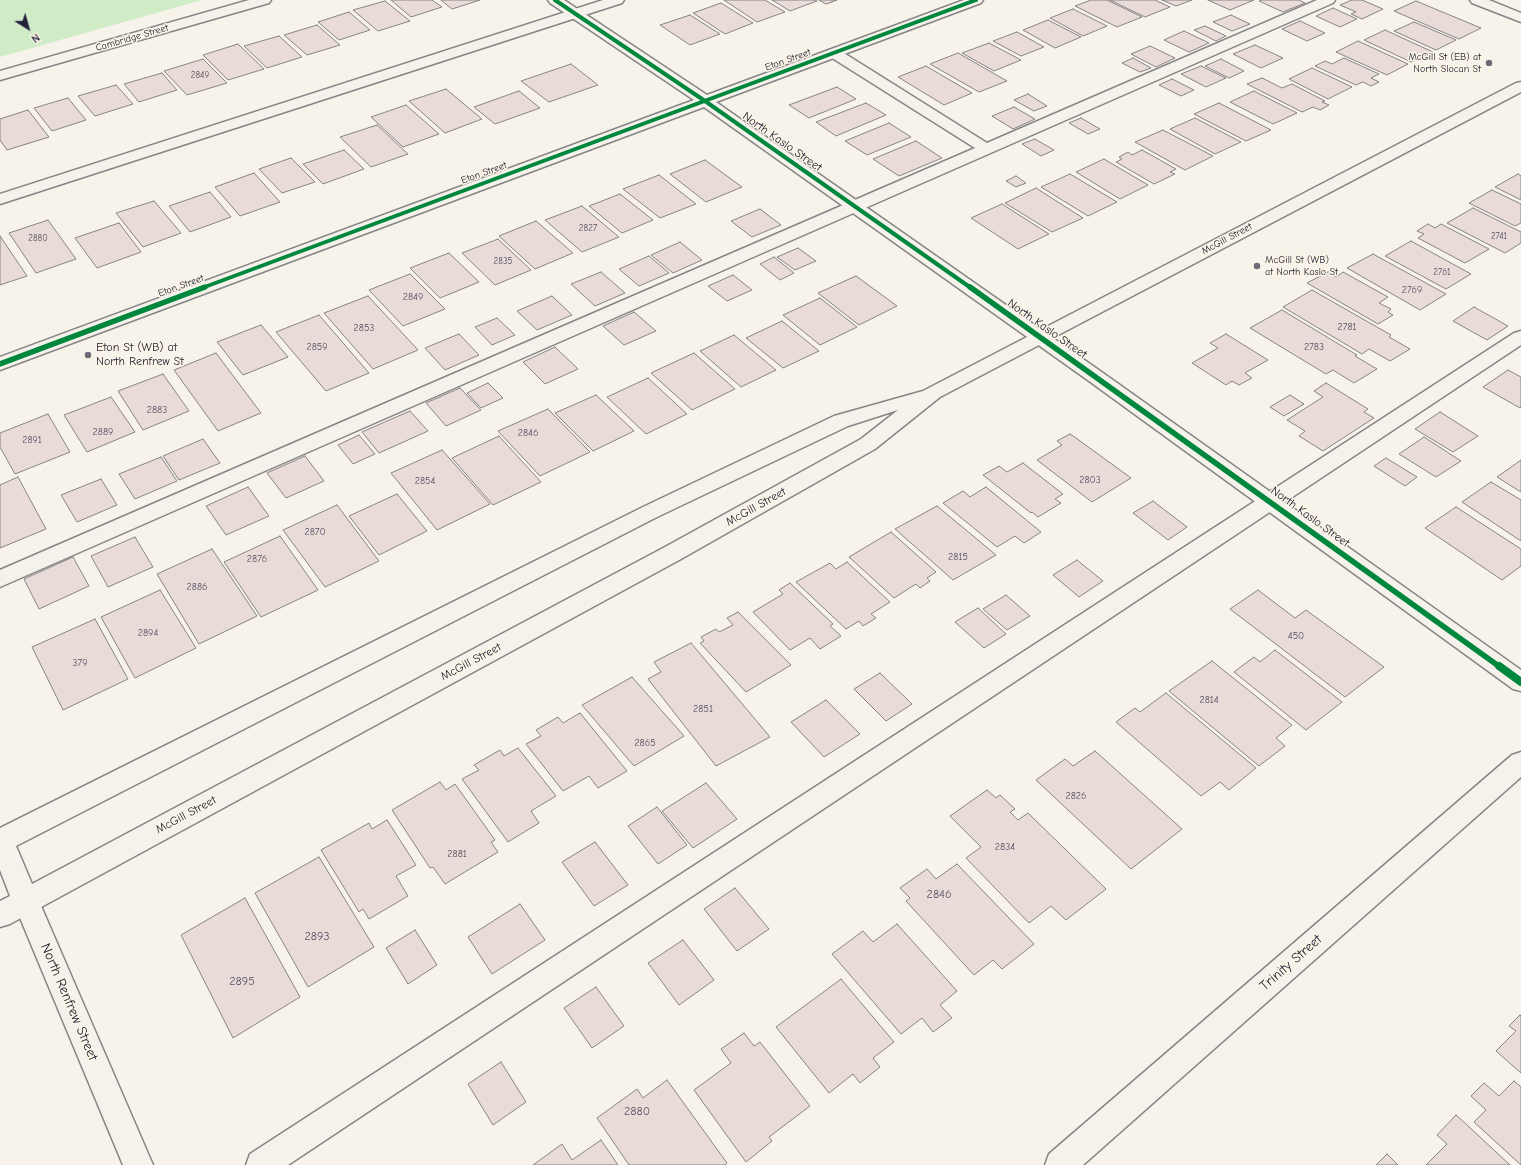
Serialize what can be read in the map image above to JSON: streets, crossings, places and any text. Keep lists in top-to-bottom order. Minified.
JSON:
{"streets":{"street":["Cambridge Street","Eton Street","North Kaslo Street","McGill Street","Trinity Street","North Renfrew Street"]},"crossings":[["Eton Street","North Kaslo Street"],["North Kaslo Street","McGill Street"],["McGill Street","North Renfrew Street"]],"places":["McGill St (EB) at North Slocan St","McGill St (WB) at North Kaslo St","Eton St (WB) at North Renfrew St"],"house_numbers":["2849","2827","2741","2880","2835","2761","2769","2849","2781","2853","2859","2783","2883","2889","2846","2891","2803","2854","2870","2815","2876","2886","2894","450","379","2814","2851","2865","2826","2834","2881","2846","2893","2895","2880"],"north":"bottom right"}
